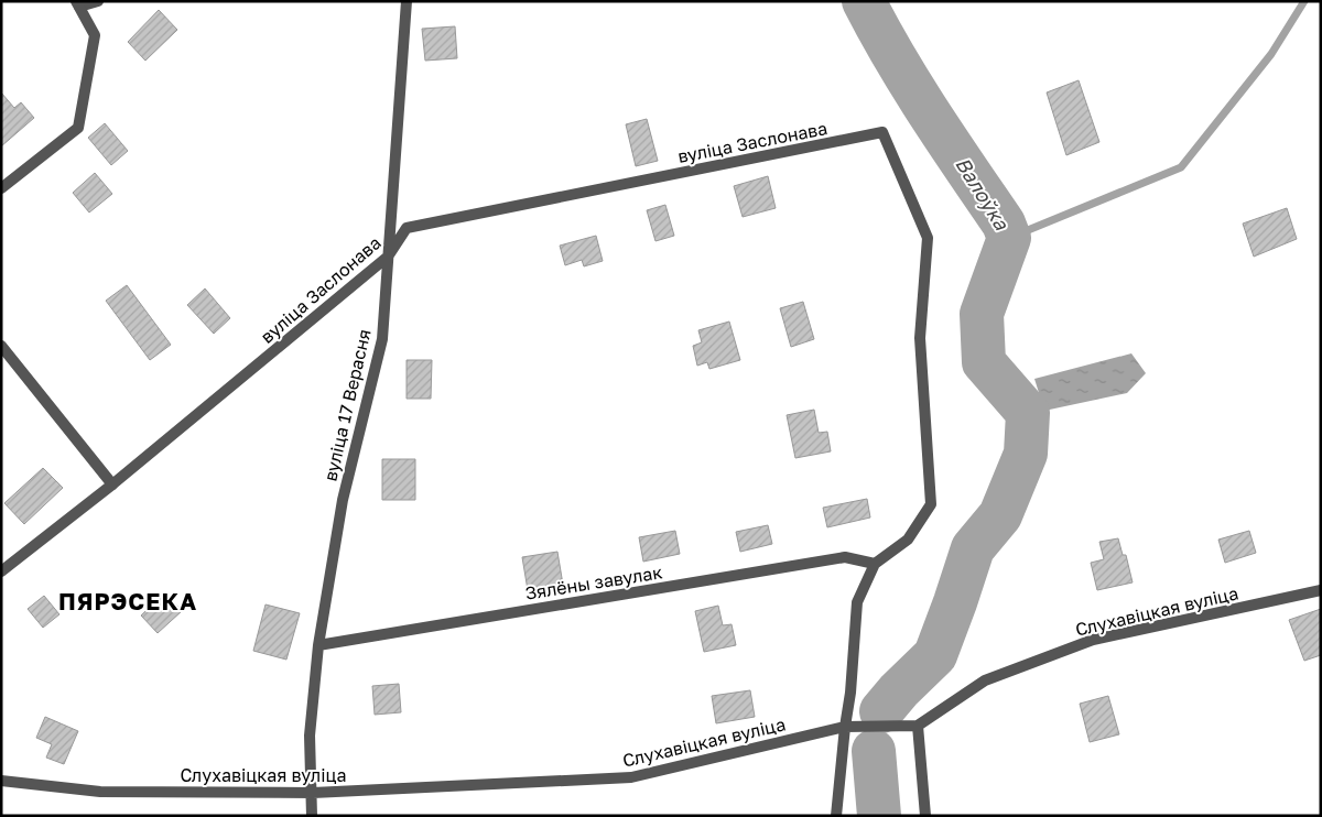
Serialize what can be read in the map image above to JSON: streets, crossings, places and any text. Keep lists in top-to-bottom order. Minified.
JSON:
{"streets":{"street":["вуліца Заслонава","вуліца 17 Верасня","Зялёны завулак","Слухавіцкая вуліца"]},"crossings":[["вуліца Заслонава","вуліца 17 Верасня"],["вуліца Заслонава","Зялёны завулак"],["вуліца 17 Верасня","Зялёны завулак"],["вуліца 17 Верасня","Слухавіцкая вуліца"]],"districts":["ПЯРЭСЕКА"],"water":["Валоўка"]}
